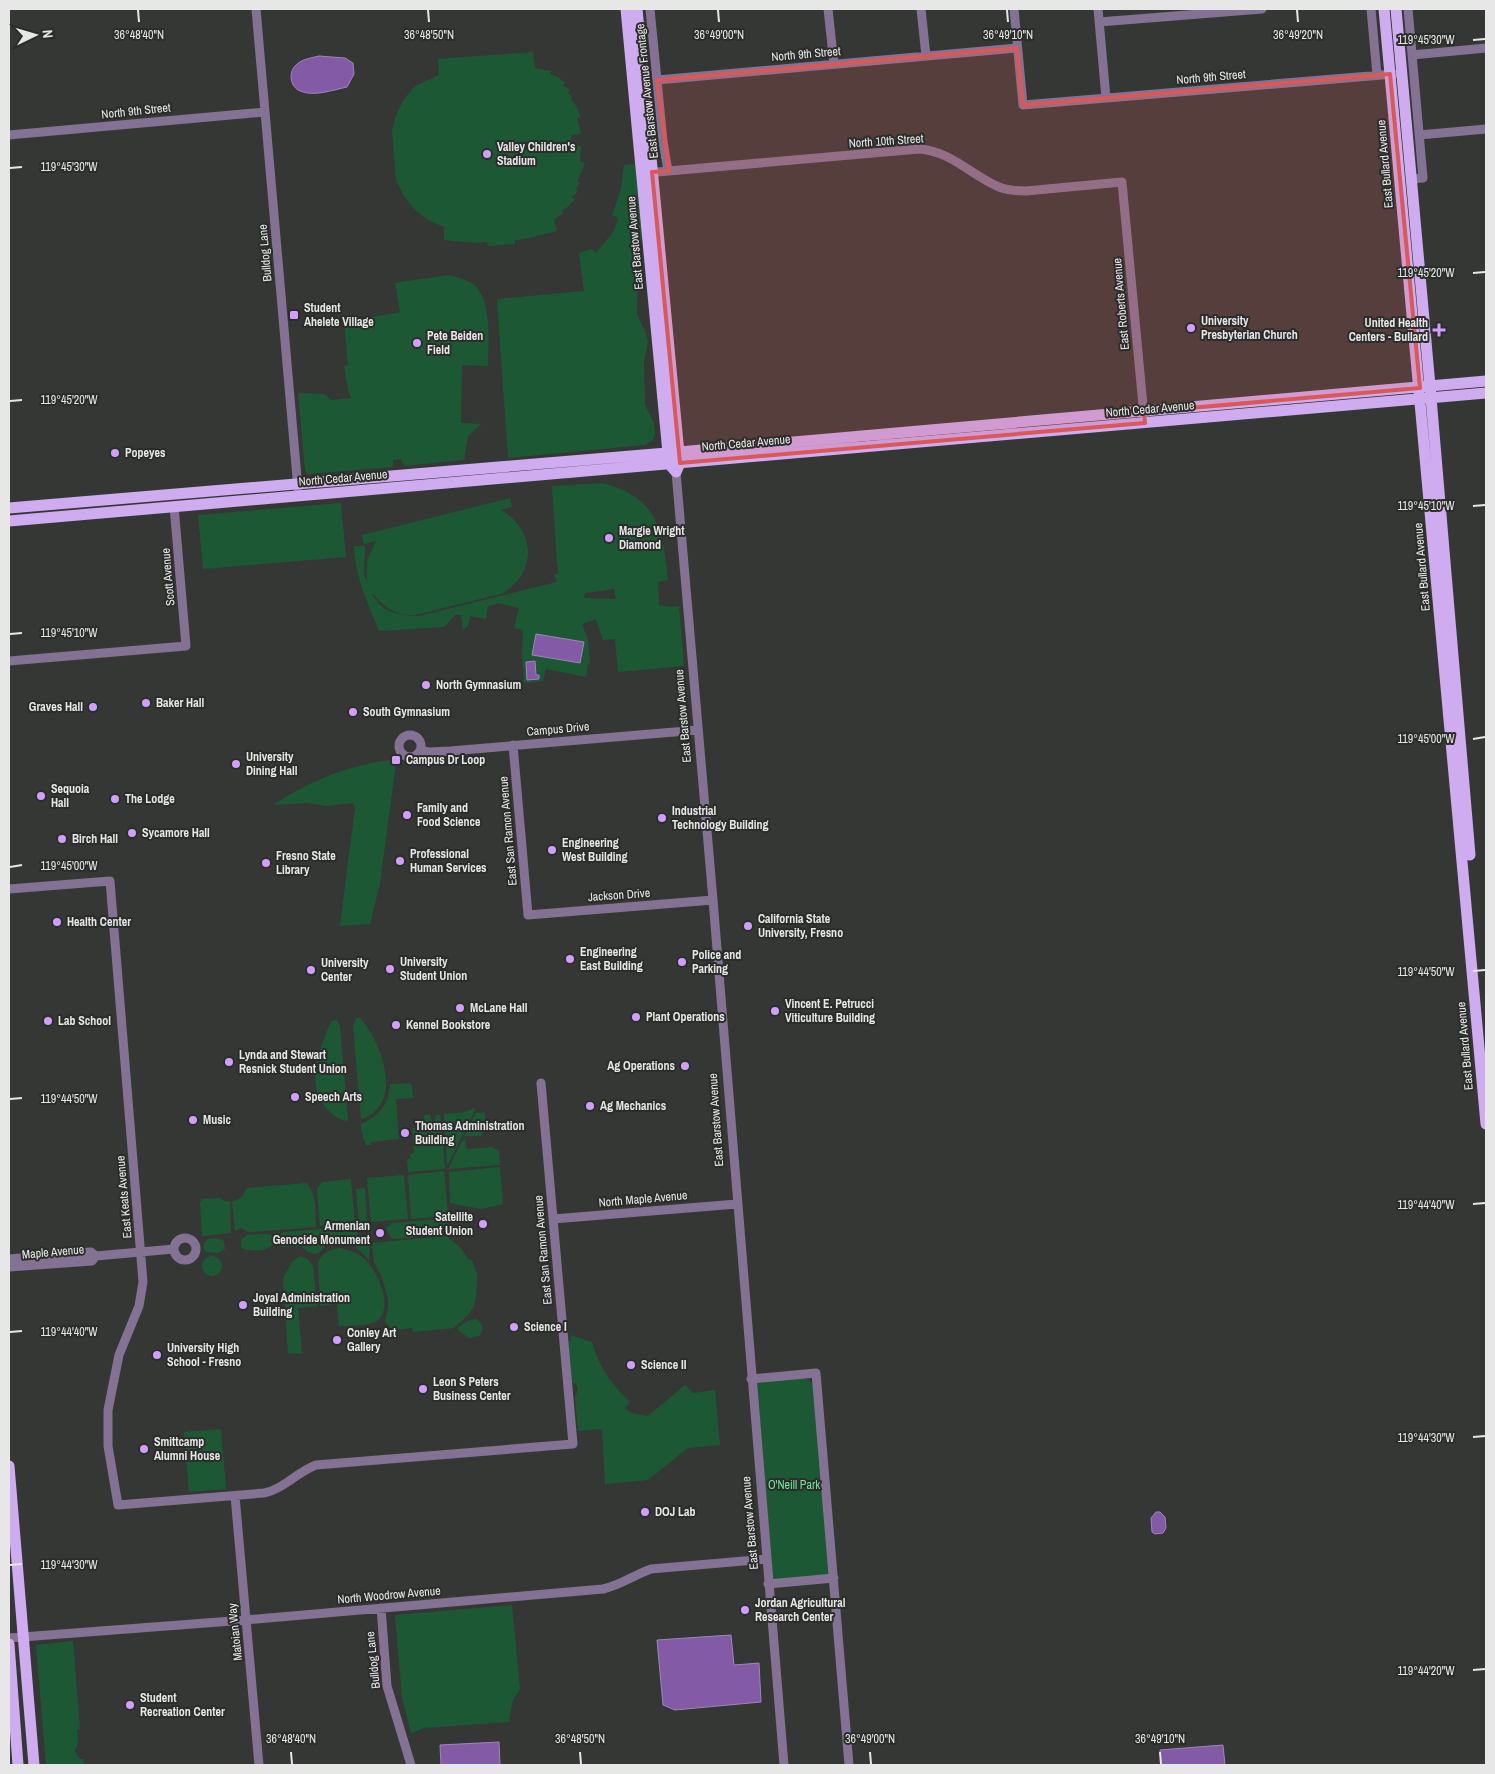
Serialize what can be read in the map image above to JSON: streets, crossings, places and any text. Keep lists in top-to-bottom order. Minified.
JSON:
{"streets":{"main road":["East Bullard Avenue","East Barstow Avenue","North Cedar Avenue"],"street":["North 9th Street","East Barstow Avenue Frontage","North 10th Street","Bulldog Lane","East Roberts Avenue","Scott Avenue","Campus Drive","East San Ramon Avenue","Jackson Drive","East Keats Avenue","North Maple Avenue","Maple Avenue","North Woodrow Avenue","Matoian Way"]},"crossings":[["North 9th Street","East Barstow Avenue Frontage"],["North 9th Street","East Bullard Avenue"],["North 9th Street","Bulldog Lane"],["East Barstow Avenue Frontage","North 10th Street"],["North 10th Street","East Barstow Avenue"],["North 10th Street","East Roberts Avenue"],["East Bullard Avenue","North Cedar Avenue"],["East Barstow Avenue","North Cedar Avenue"],["East Barstow Avenue","Campus Drive"],["East Barstow Avenue","Jackson Drive"],["East Barstow Avenue","North Maple Avenue"],["East Barstow Avenue","North Woodrow Avenue"],["Bulldog Lane","North Cedar Avenue"],["Bulldog Lane","North Woodrow Avenue"],["East Roberts Avenue","North Cedar Avenue"],["North Cedar Avenue","Scott Avenue"],["Campus Drive","East San Ramon Avenue"],["East San Ramon Avenue","Jackson Drive"],["East San Ramon Avenue","East Keats Avenue"],["East San Ramon Avenue","North Maple Avenue"],["East San Ramon Avenue","Matoian Way"],["East Keats Avenue","Maple Avenue"],["East Keats Avenue","Matoian Way"],["North Woodrow Avenue","Matoian Way"]],"parks":["O'Neill Park"],"places":{"other":["Valley Children's Stadium","University Presbyterian Church","Pete Beiden Field","Popeyes","Margie Wright Diamond","North Gymnasium","Baker Hall","Graves Hall","South Gymnasium","University Dining Hall","Sequoia Hall","The Lodge","Family and Food Science","Industrial Technology Building","Sycamore Hall","Birch Hall","Engineering West Building","Professional Human Services","Fresno State Library","Health Center","California State University, Fresno","Engineering East Building","Police and Parking","University Student Union","University Center","McLane Hall","Vincent E. Petrucci Viticulture Building","Plant Operations","Lab School","Kennel Bookstore","Lynda and Stewart Resnick Student Union","Ag Operations","Speech Arts","Ag Mechanics","Music","Thomas Administration Building","Satellite Student Union","Armenian Genocide Monument","Joyal Administration Building","Science I","Conley Art Gallery","University High School - Fresno","Science II","Leon S Peters Business Center","Smittcamp Alumni House","DOJ Lab","Jordan Agricultural Research Center","Student Recreation Center"],"transit":["Student Ahelete Village","Campus Dr Loop"],"health":["United Health Centers - Bullard"]},"north":"right","coordinates":["36°48'40\"N","36°48'50\"N","36°49'00\"N","36°49'10\"N","36°49'20\"N","119°45'30\"W","119°45'20\"W","119°45'10\"W","119°45'00\"W","119°44'50\"W","119°44'40\"W","119°44'30\"W","119°44'20\"W"]}
